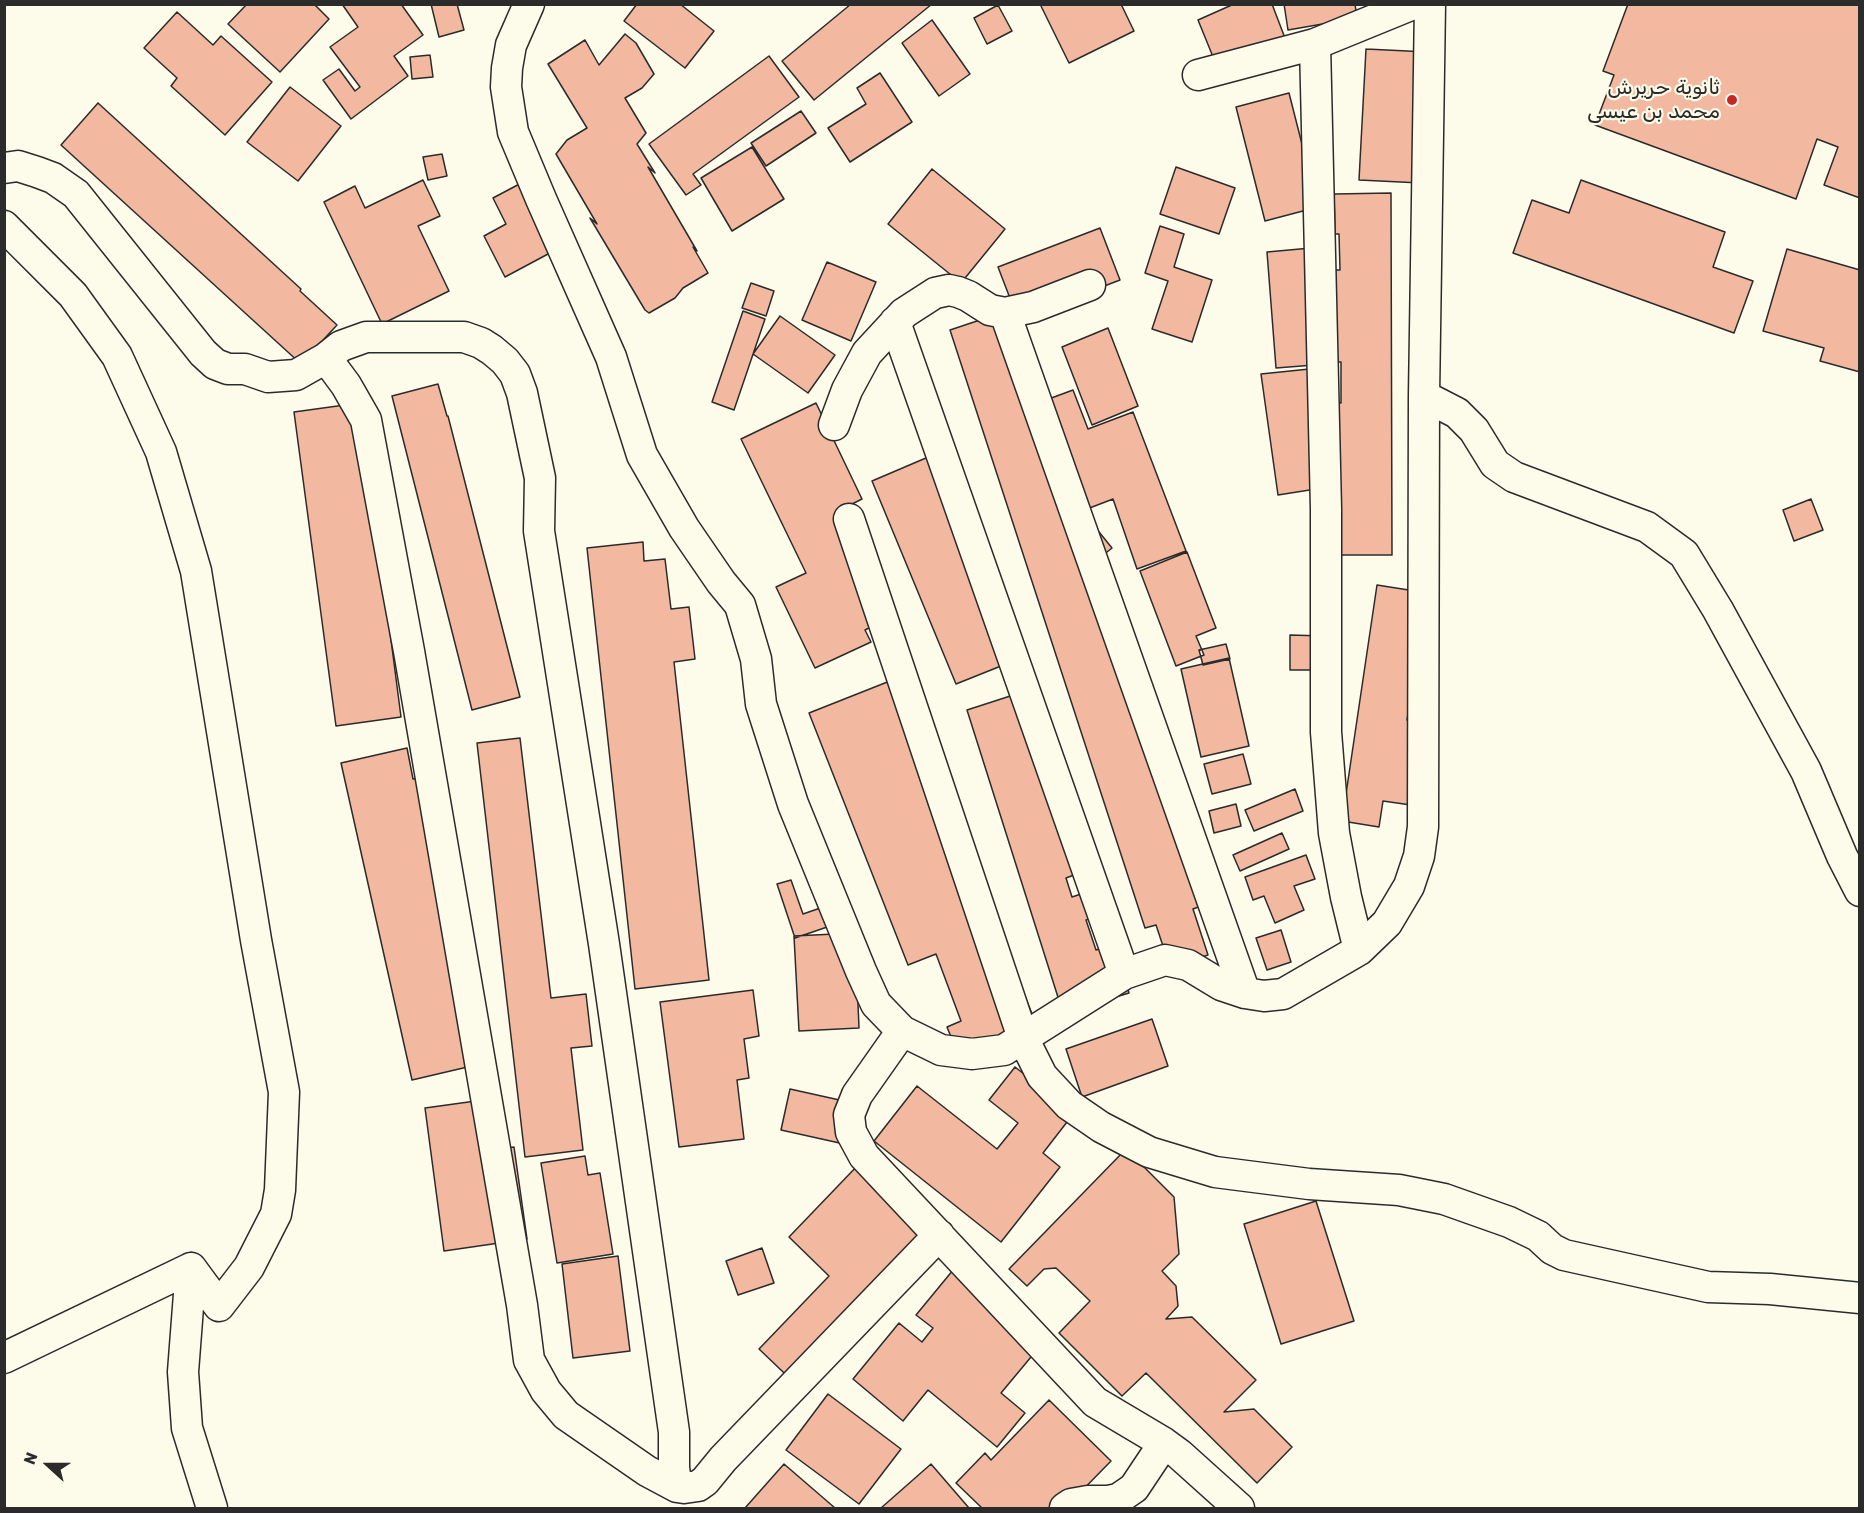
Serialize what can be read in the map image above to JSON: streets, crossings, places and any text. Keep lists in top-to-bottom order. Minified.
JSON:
{"places":["ثانوية حريرش محمد بن عيسى"],"north":"left"}
